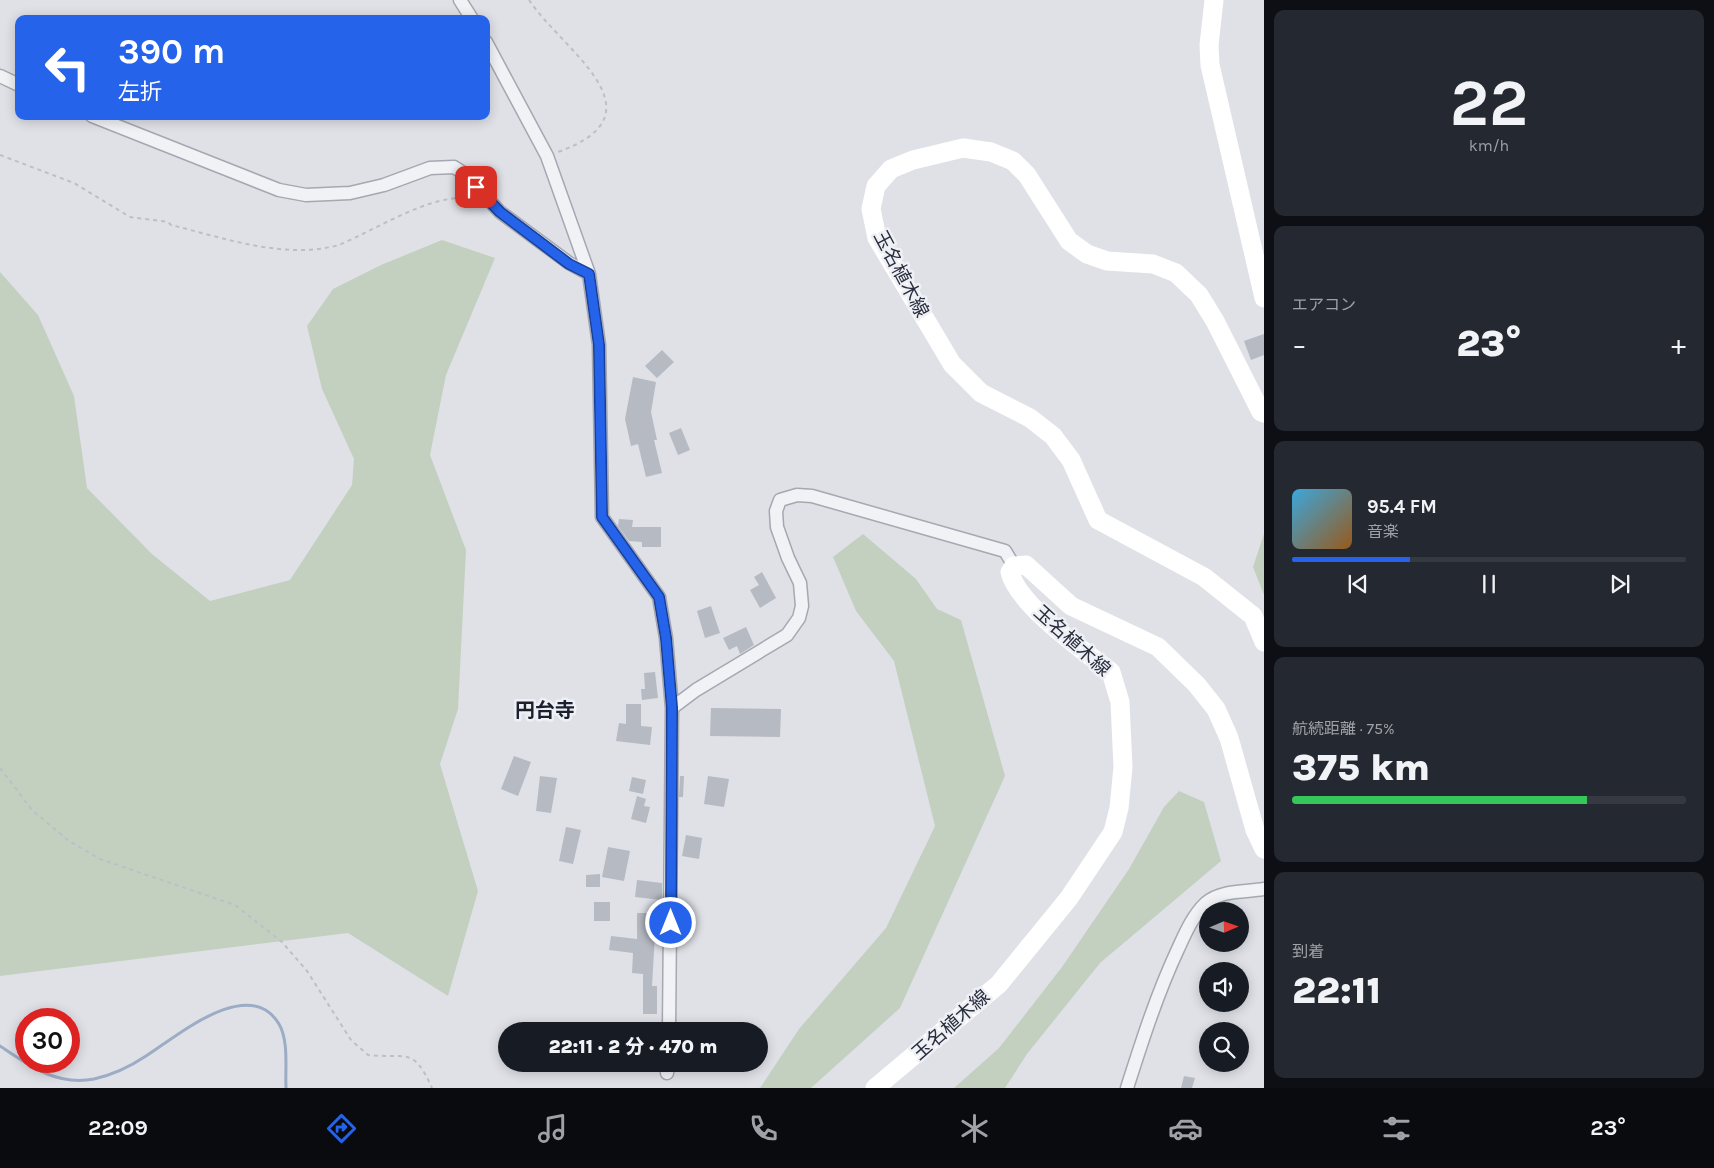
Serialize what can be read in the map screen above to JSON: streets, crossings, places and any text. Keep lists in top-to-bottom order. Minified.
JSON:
{"streets":{"main road":["玉名植木線"]},"districts":["円台寺"],"north":"right","page":{"tile":[["22","km/h"],"エアコン",["航続距離 · 75%","375 km"],["到着","22:11"]],"turn":["390 m","左折"],"heat":["−","23°","+"],"song":["95.4 FM","音楽"],"limit":"30","trip":"22:11 · 2 分 · 470 m","tabs":["22:09","23°"]}}
